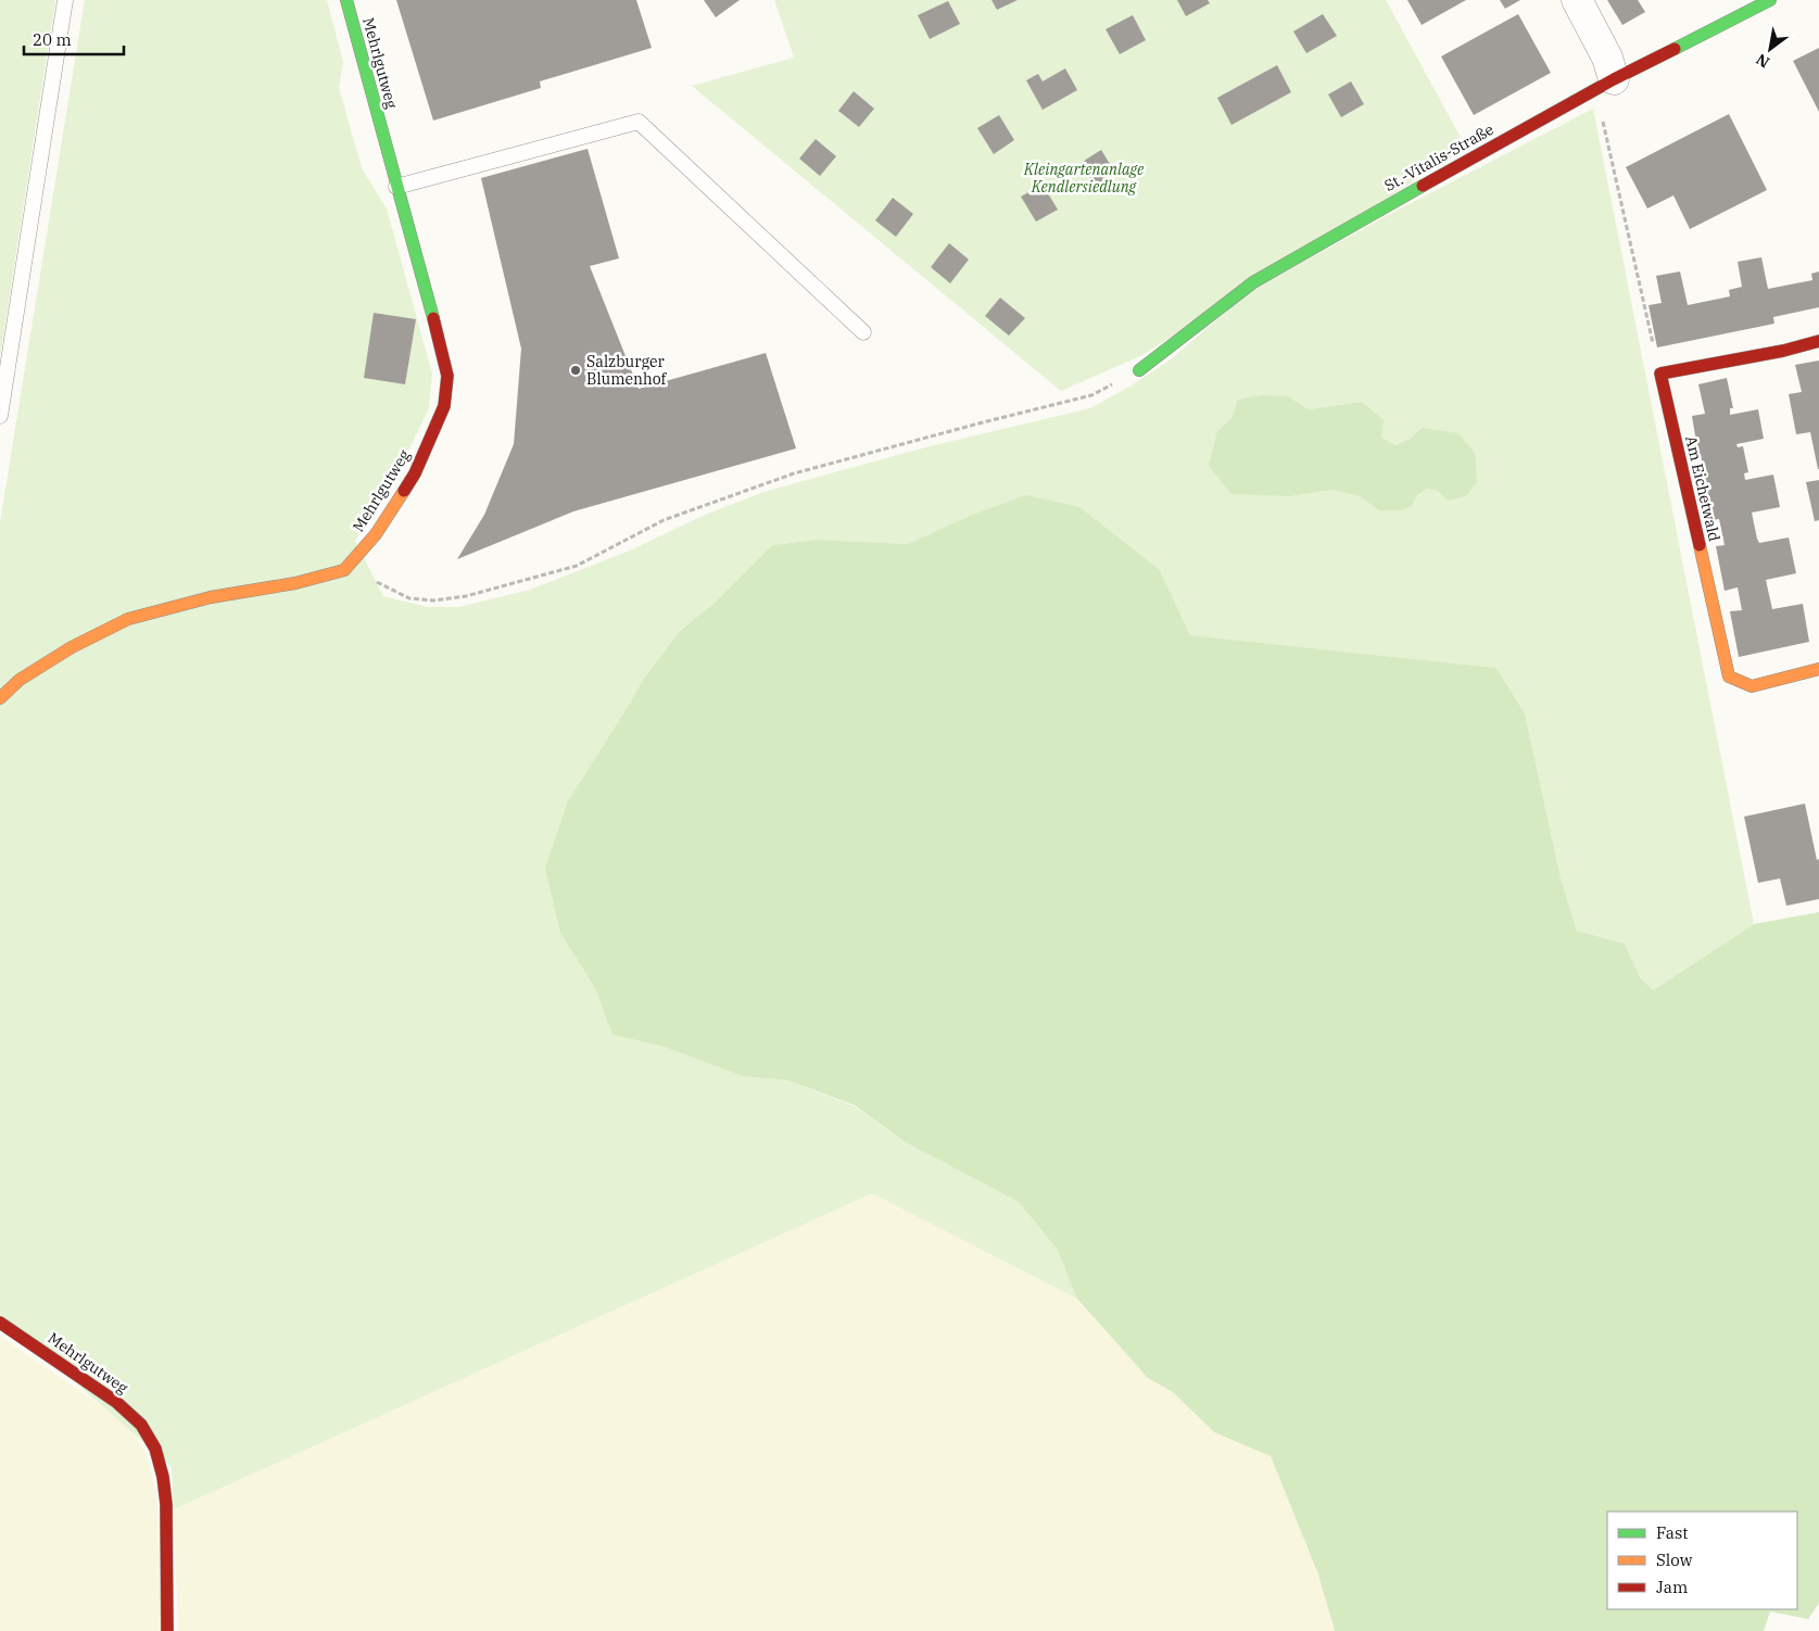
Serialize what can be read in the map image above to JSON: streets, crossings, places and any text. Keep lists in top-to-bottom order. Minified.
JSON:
{"streets":{"street":["Mehrlgutweg","St.-Vitalis-Straße","Am Eichetwald"]},"parks":["Kleingartenanlage Kendlersiedlung"],"places":["Salzburger Blumenhof"],"legend":["Fast","Slow","Jam"],"scale_bar":"20 m","north":"bottom left"}
